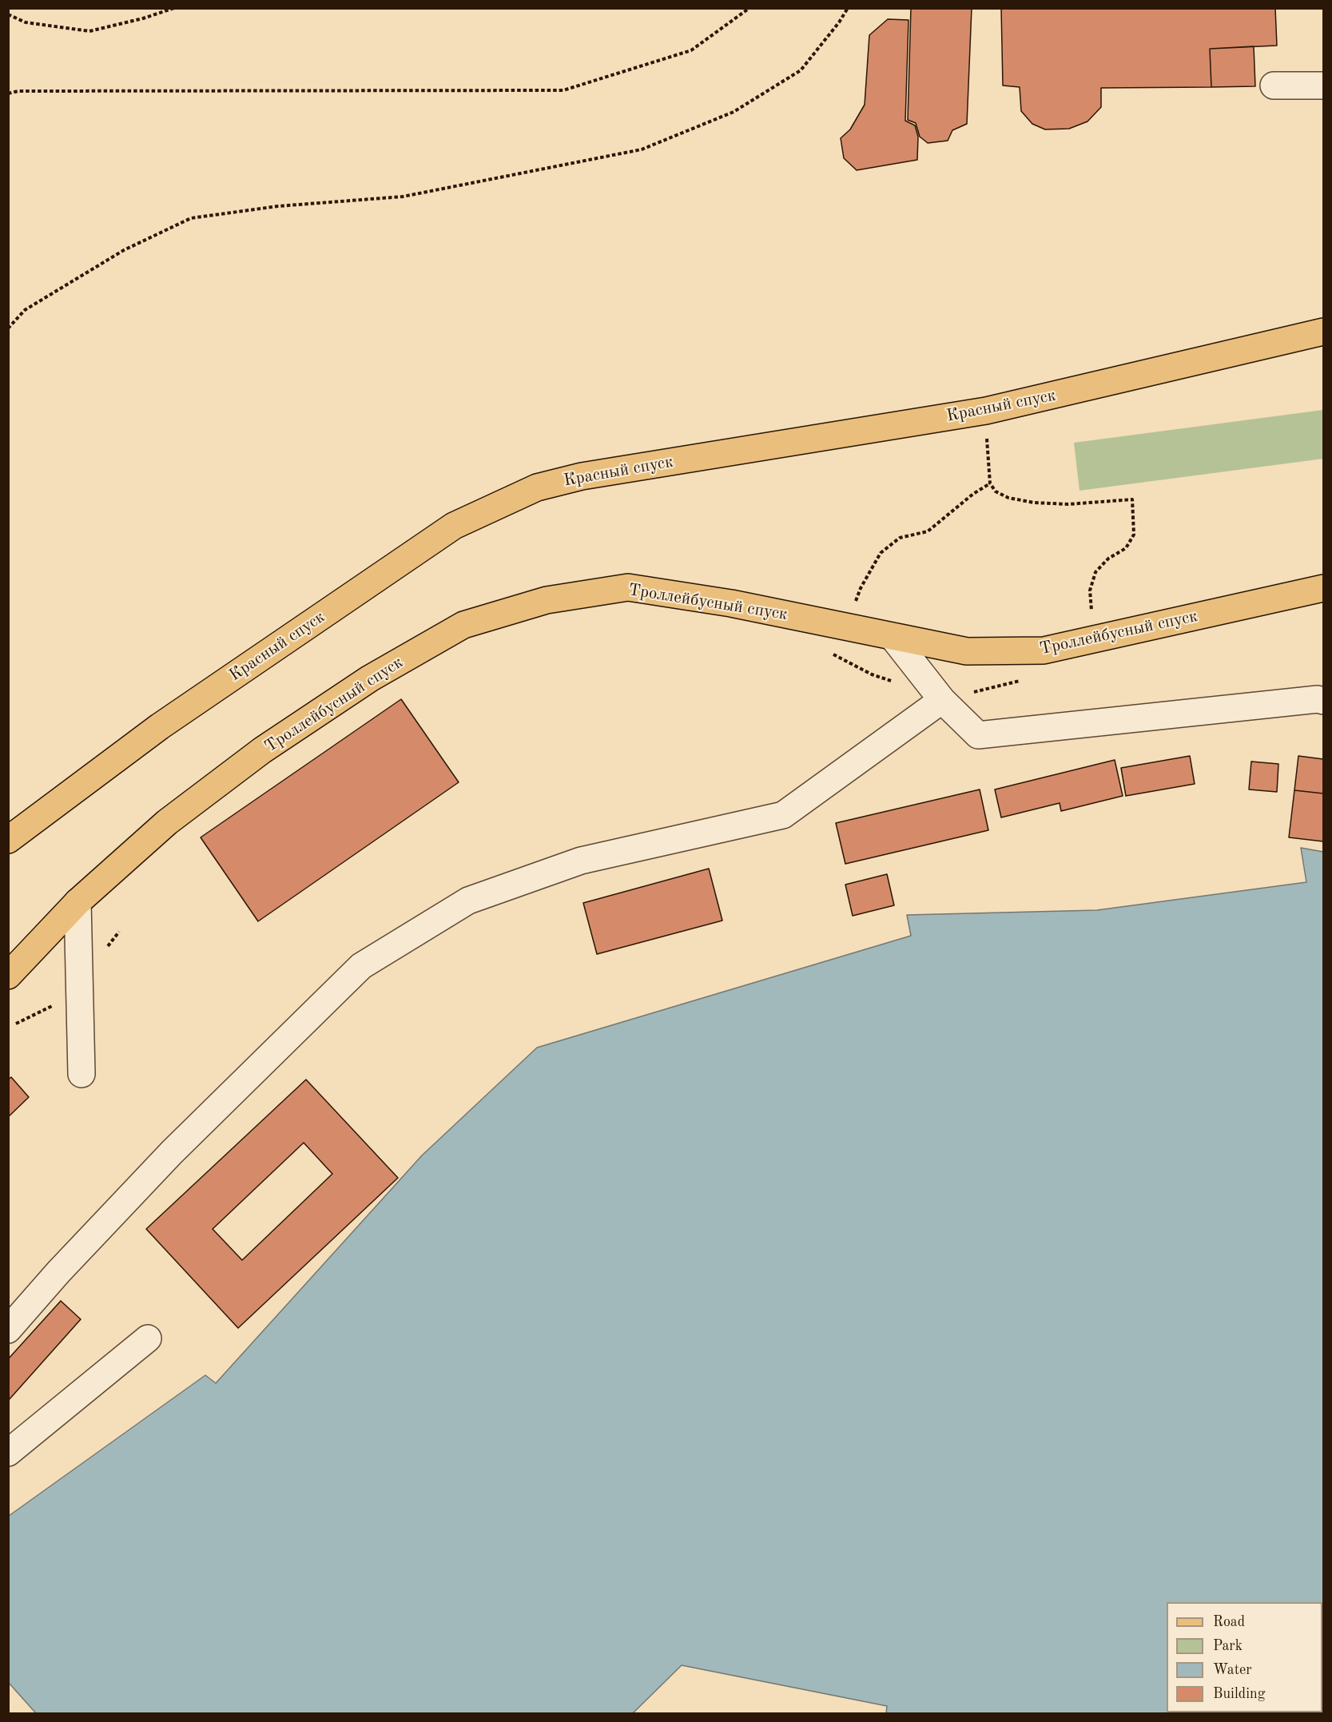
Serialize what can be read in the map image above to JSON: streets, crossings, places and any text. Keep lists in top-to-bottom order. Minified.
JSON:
{"streets":{"main road":["Красный спуск","Троллейбусный спуск"]},"legend":["Road","Park","Water","Building"]}
